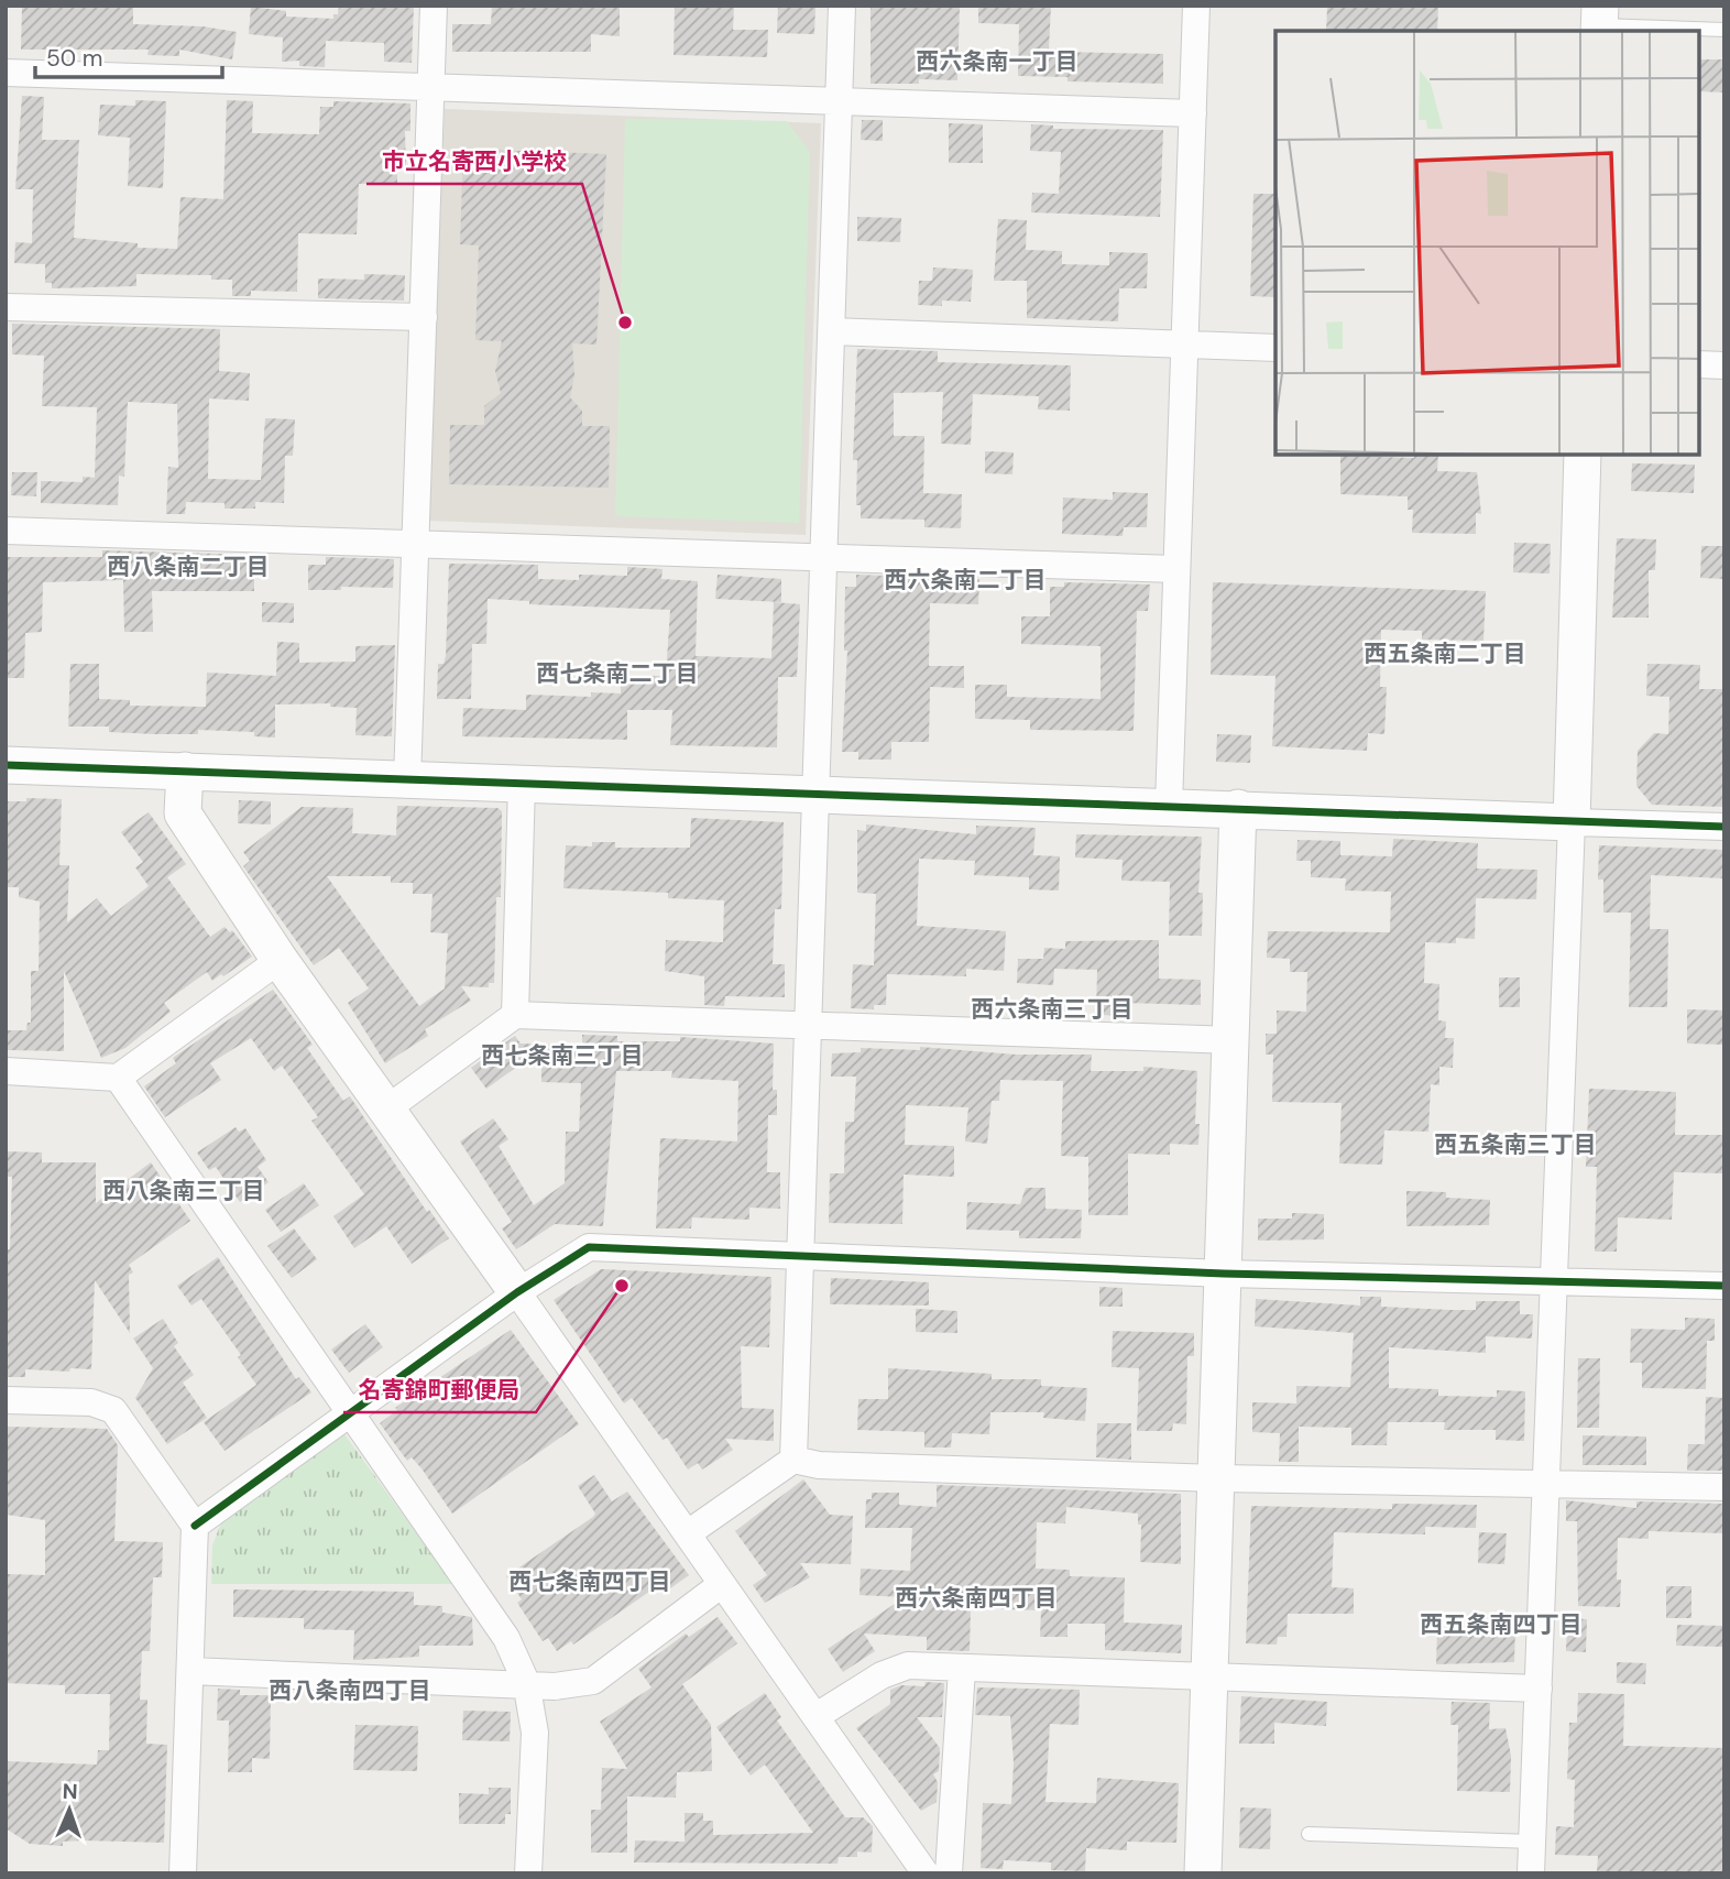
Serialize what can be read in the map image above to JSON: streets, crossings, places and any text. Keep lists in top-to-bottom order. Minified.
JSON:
{"districts":["西六条南一丁目","西八条南二丁目","西六条南二丁目","西五条南二丁目","西七条南二丁目","西六条南三丁目","西七条南三丁目","西五条南三丁目","西八条南三丁目","西七条南四丁目","西六条南四丁目","西五条南四丁目","西八条南四丁目"],"places":["市立名寄西小学校","名寄錦町郵便局"],"scale_bar":"50 m","north":"top"}
